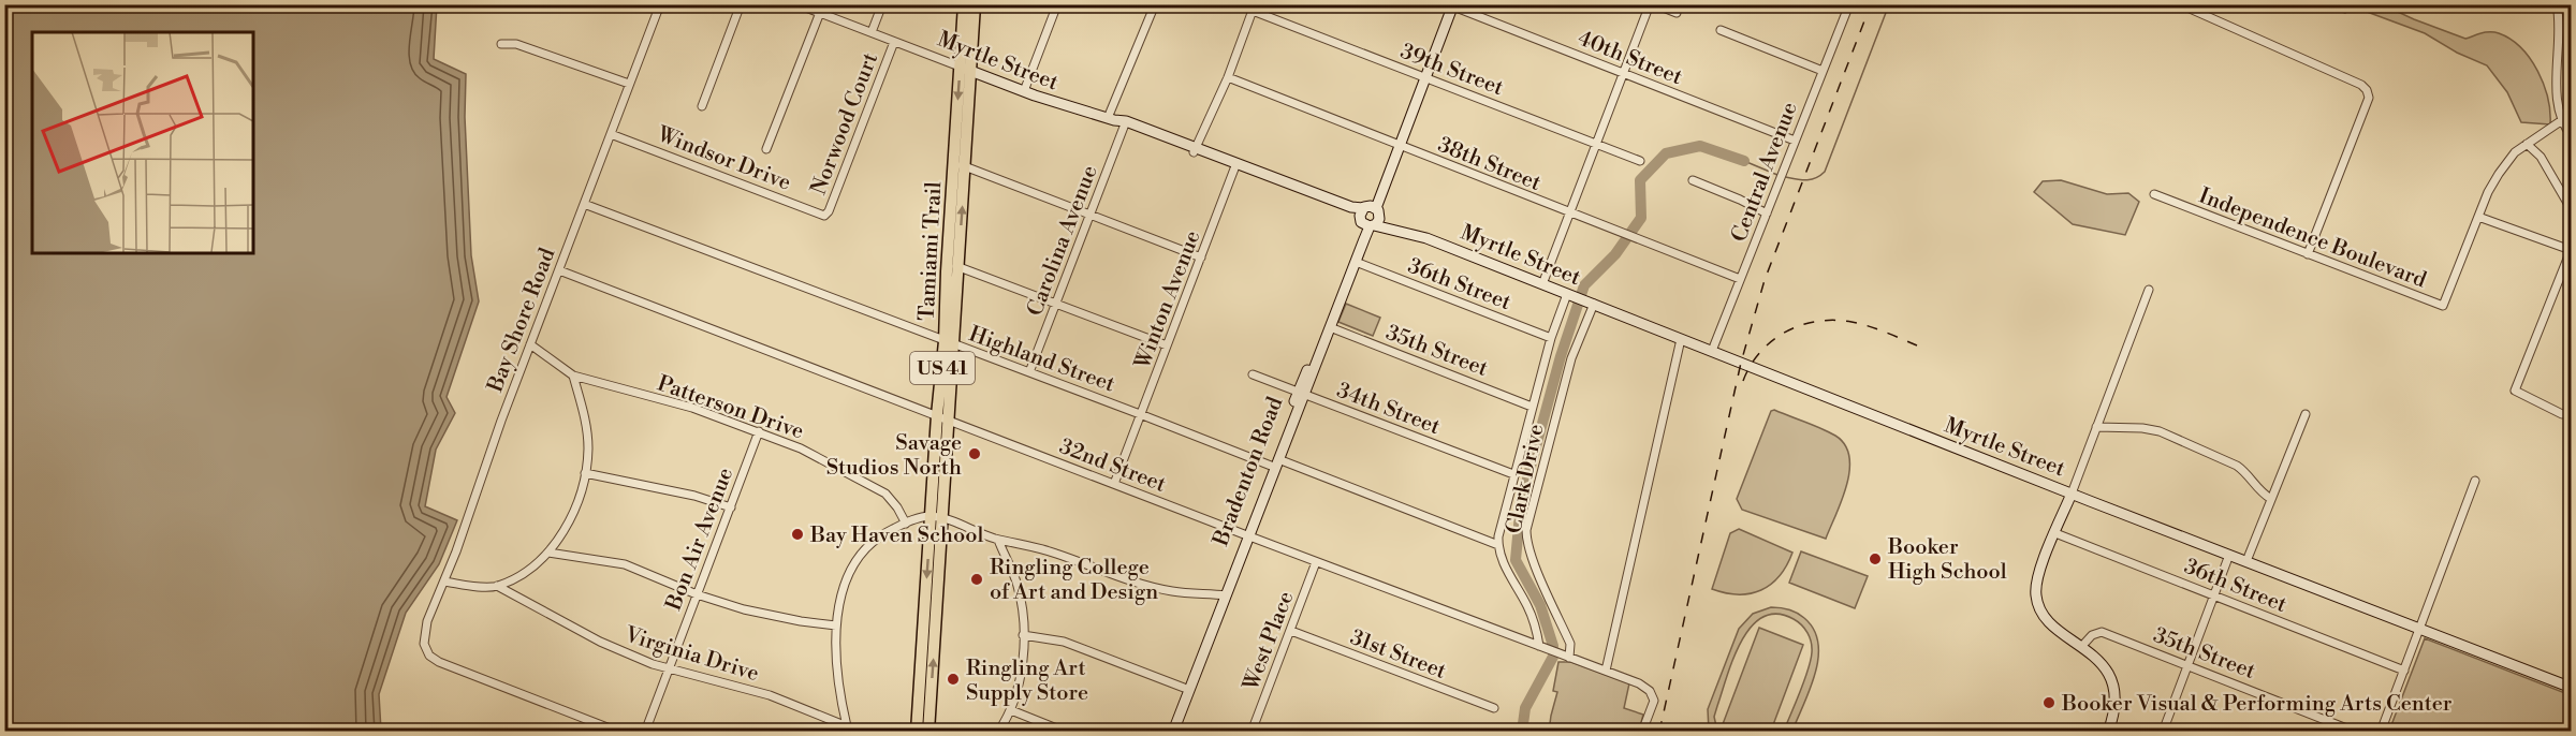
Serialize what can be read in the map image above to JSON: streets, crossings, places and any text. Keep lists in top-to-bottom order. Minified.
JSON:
{"streets":{"main road":["Tamiami Trail","US 41"],"street":["40th Street","Myrtle Street","39th Street","Norwood Court","Windsor Drive","38th Street","Central Avenue","Independence Boulevard","Carolina Avenue","36th Street","Winton Avenue","Bay Shore Road","35th Street","Highland Street","Patterson Drive","34th Street","32nd Street","Bradenton Road","Clark Drive","Bon Air Avenue","West Place","Virginia Drive","31st Street"]},"crossings":[["40th Street","Central Avenue"],["40th Street","Bradenton Road"],["Myrtle Street","Norwood Court"],["Myrtle Street","Central Avenue"],["Myrtle Street","Carolina Avenue"],["Myrtle Street","Tamiami Trail"],["Myrtle Street","Winton Avenue"],["Myrtle Street","Bradenton Road"],["Myrtle Street","Clark Drive"],["39th Street","Bradenton Road"],["Norwood Court","Windsor Drive"],["Windsor Drive","Bay Shore Road"],["38th Street","Central Avenue"],["38th Street","Bradenton Road"],["Carolina Avenue","Highland Street"],["Tamiami Trail","Highland Street"],["Tamiami Trail","32nd Street"],["36th Street","Bradenton Road"],["Winton Avenue","Highland Street"],["Winton Avenue","32nd Street"],["Bay Shore Road","Highland Street"],["Bay Shore Road","Patterson Drive"],["Bay Shore Road","32nd Street"],["35th Street","Bradenton Road"],["Highland Street","Bradenton Road"],["Patterson Drive","Bon Air Avenue"],["34th Street","Bradenton Road"],["32nd Street","Bradenton Road"],["32nd Street","Clark Drive"],["32nd Street","West Place"],["Bon Air Avenue","Virginia Drive"],["West Place","31st Street"]],"places":["Savage Studios North","Bay Haven School","Booker High School","Ringling College of Art and Design","Ringling Art Supply Store","Booker Visual & Performing Arts Center"]}
